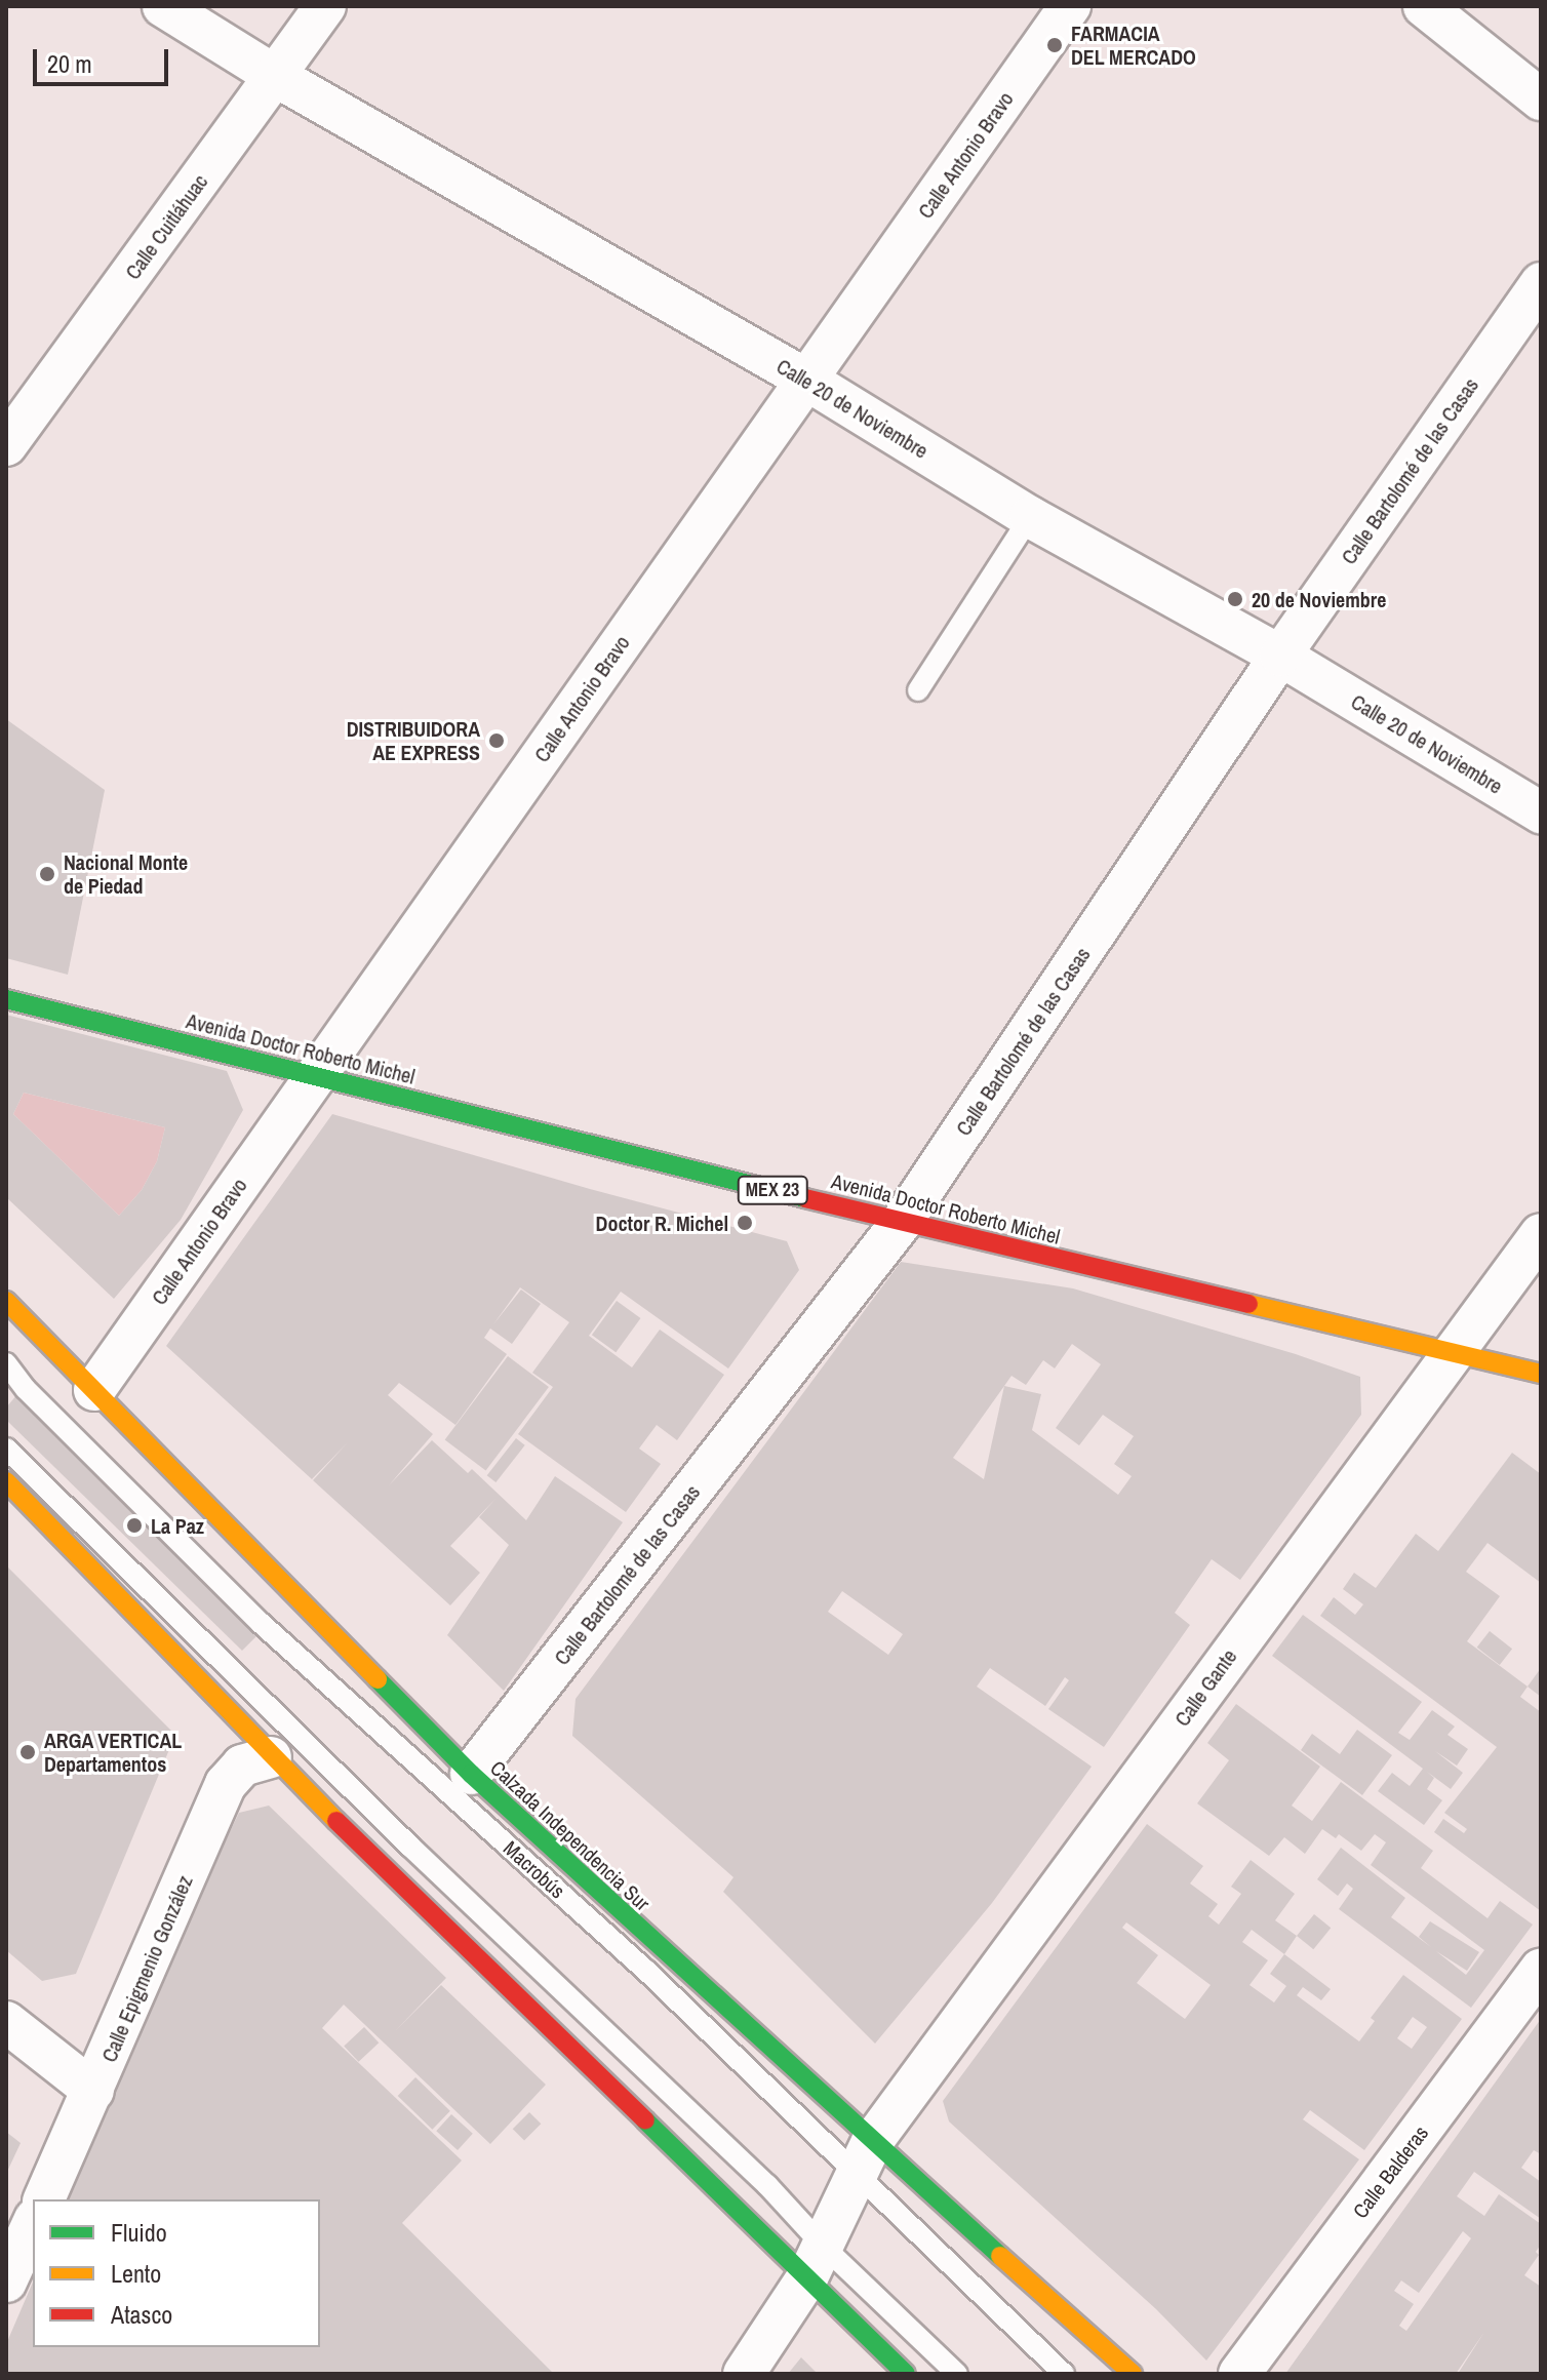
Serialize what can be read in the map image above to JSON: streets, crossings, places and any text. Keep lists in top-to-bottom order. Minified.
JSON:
{"streets":{"main road":["Avenida Doctor Roberto Michel","MEX 23","Calzada Independencia Sur"],"street":["Calle Antonio Bravo","Calle Cuitláhuac","Calle 20 de Noviembre","Calle Bartolomé de las Casas","Calle Gante","Calle Epigmenio González","Calle Balderas"],"lane":["Macrobús"]},"crossings":[["Calle Antonio Bravo","Calle 20 de Noviembre"],["Calle Antonio Bravo","Avenida Doctor Roberto Michel"],["Calle Antonio Bravo","Calzada Independencia Sur"],["Calle Cuitláhuac","Calle 20 de Noviembre"],["Calle 20 de Noviembre","Calle Bartolomé de las Casas"],["Calle Bartolomé de las Casas","Avenida Doctor Roberto Michel"],["Calle Bartolomé de las Casas","Calzada Independencia Sur"],["Avenida Doctor Roberto Michel","Calle Gante"],["Calle Gante","Calzada Independencia Sur"],["Calle Gante","Macrobús"],["Calzada Independencia Sur","Macrobús"]],"places":["FARMACIA DEL MERCADO","20 de Noviembre","DISTRIBUIDORA AE EXPRESS","Nacional Monte de Piedad","Doctor R. Michel","La Paz","ARGA VERTICAL Departamentos"],"legend":["Fluido","Lento","Atasco"],"scale_bar":"20 m"}
